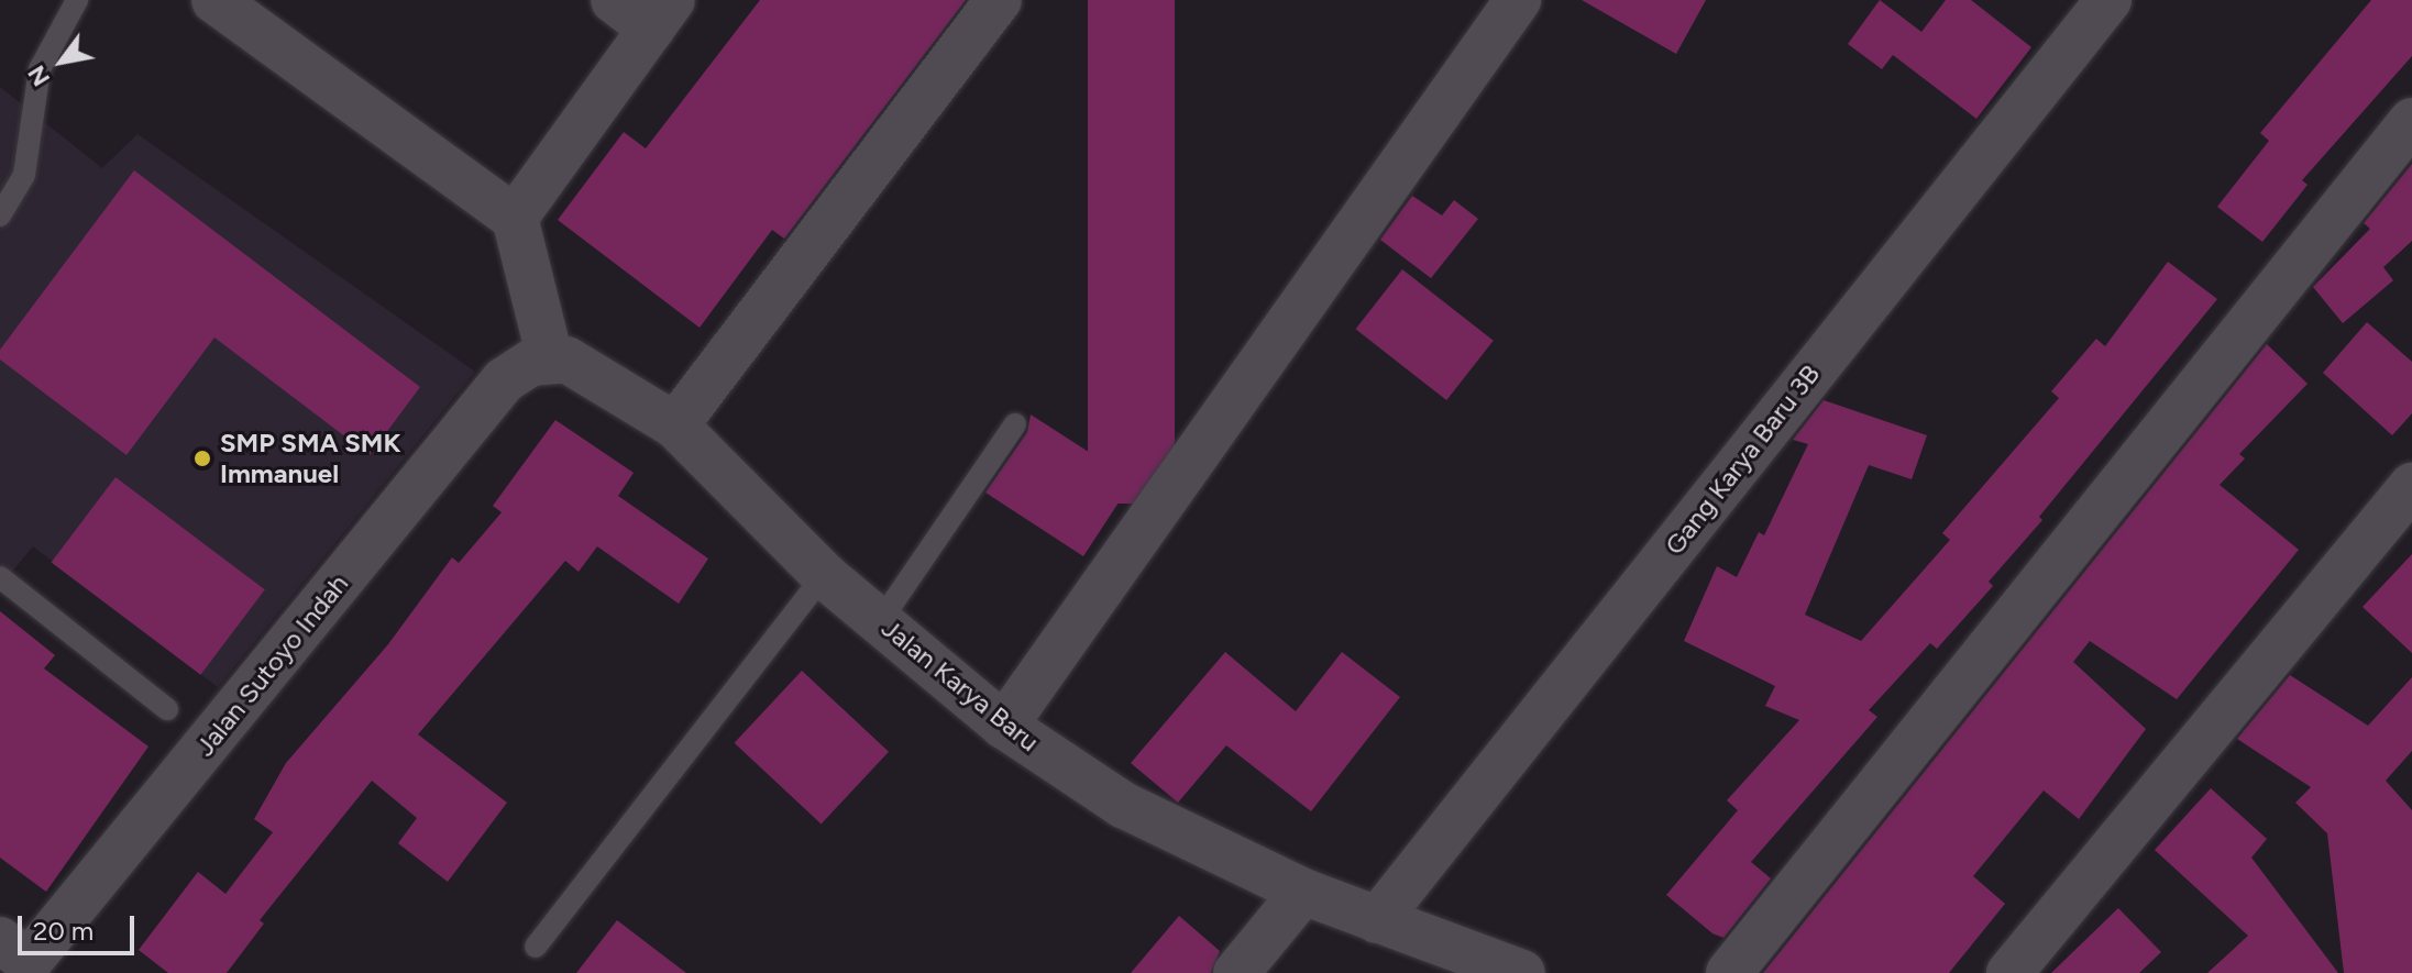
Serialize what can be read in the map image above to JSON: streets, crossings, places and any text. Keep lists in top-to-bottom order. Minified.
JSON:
{"streets":{"street":["Gang Karya Baru 3B","Jalan Sutoyo Indah","Jalan Karya Baru"]},"crossings":[["Gang Karya Baru 3B","Jalan Karya Baru"],["Jalan Sutoyo Indah","Jalan Karya Baru"]],"places":["SMP SMA SMK Immanuel"],"scale_bar":"20 m","north":"bottom left"}
